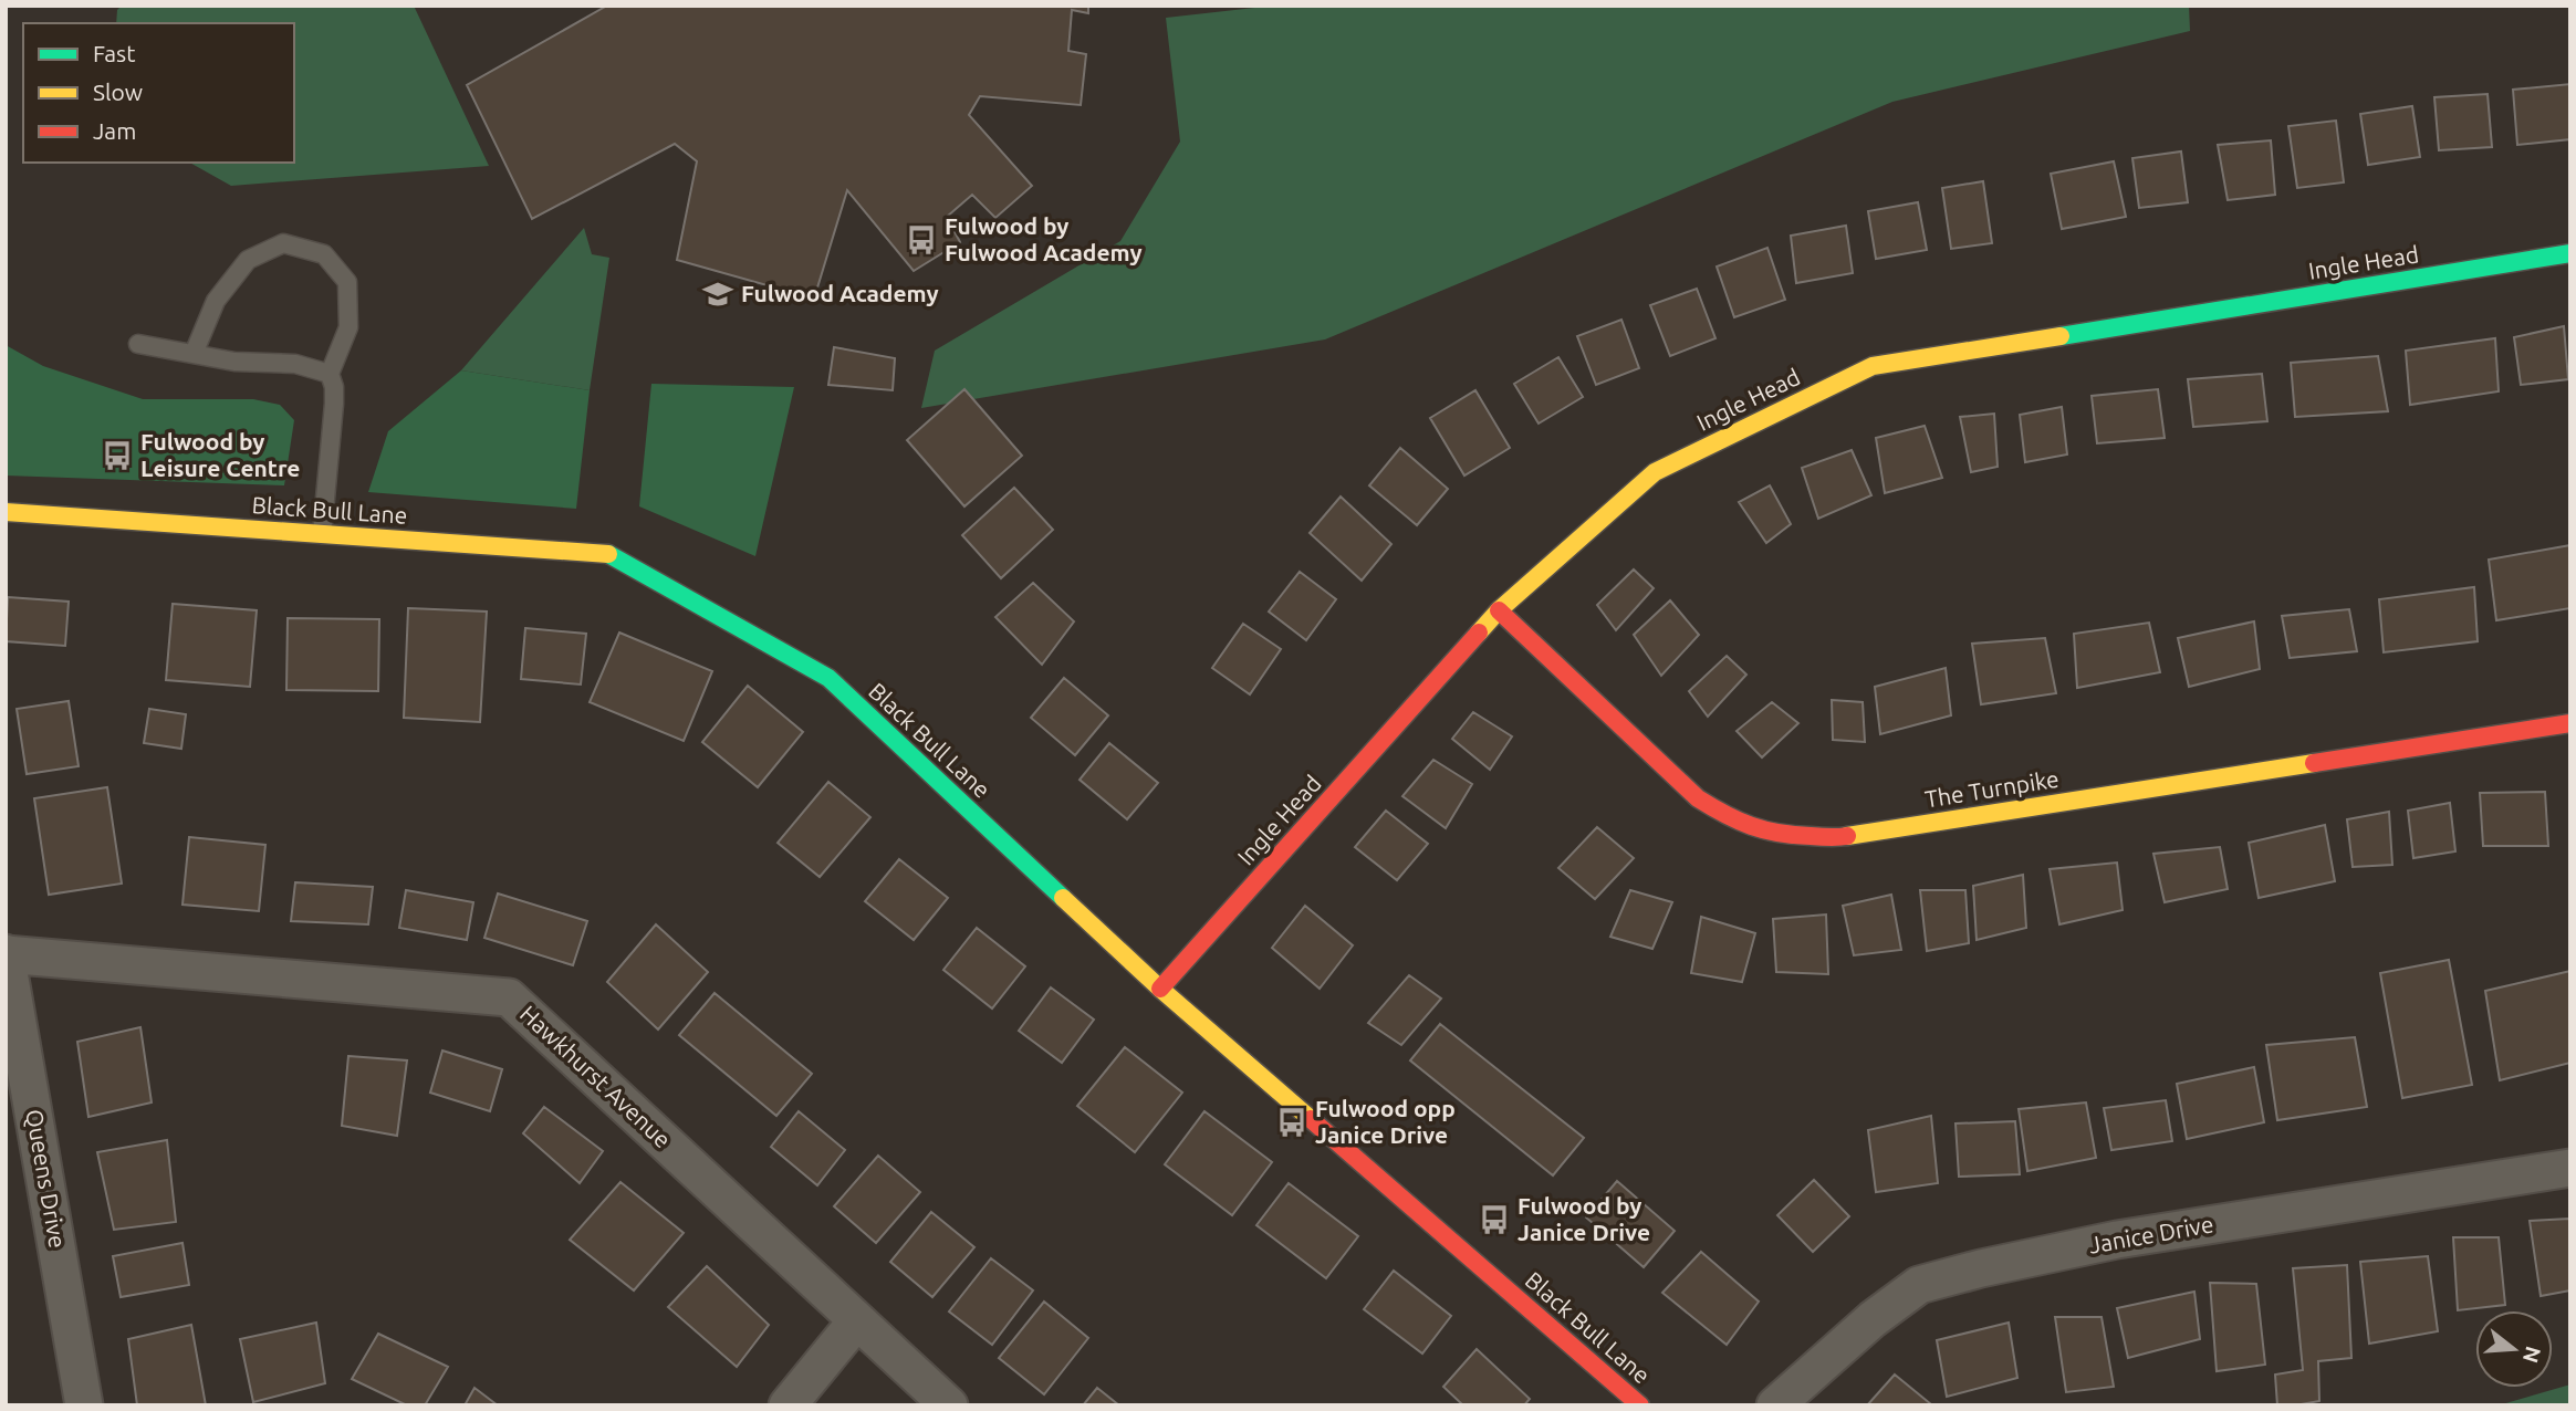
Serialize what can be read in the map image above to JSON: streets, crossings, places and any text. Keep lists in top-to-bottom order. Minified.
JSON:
{"streets":{"street":["Ingle Head","Black Bull Lane","The Turnpike","Hawkhurst Avenue","Queens Drive","Janice Drive"]},"crossings":[["Ingle Head","Black Bull Lane"],["Ingle Head","The Turnpike"],["Hawkhurst Avenue","Queens Drive"]],"places":{"bus stop":["Fulwood by Fulwood Academy","Fulwood by Leisure Centre","Fulwood opp Janice Drive","Fulwood by Janice Drive"],"school or university":["Fulwood Academy"]},"legend":["Fast","Slow","Jam"],"north":"right"}
